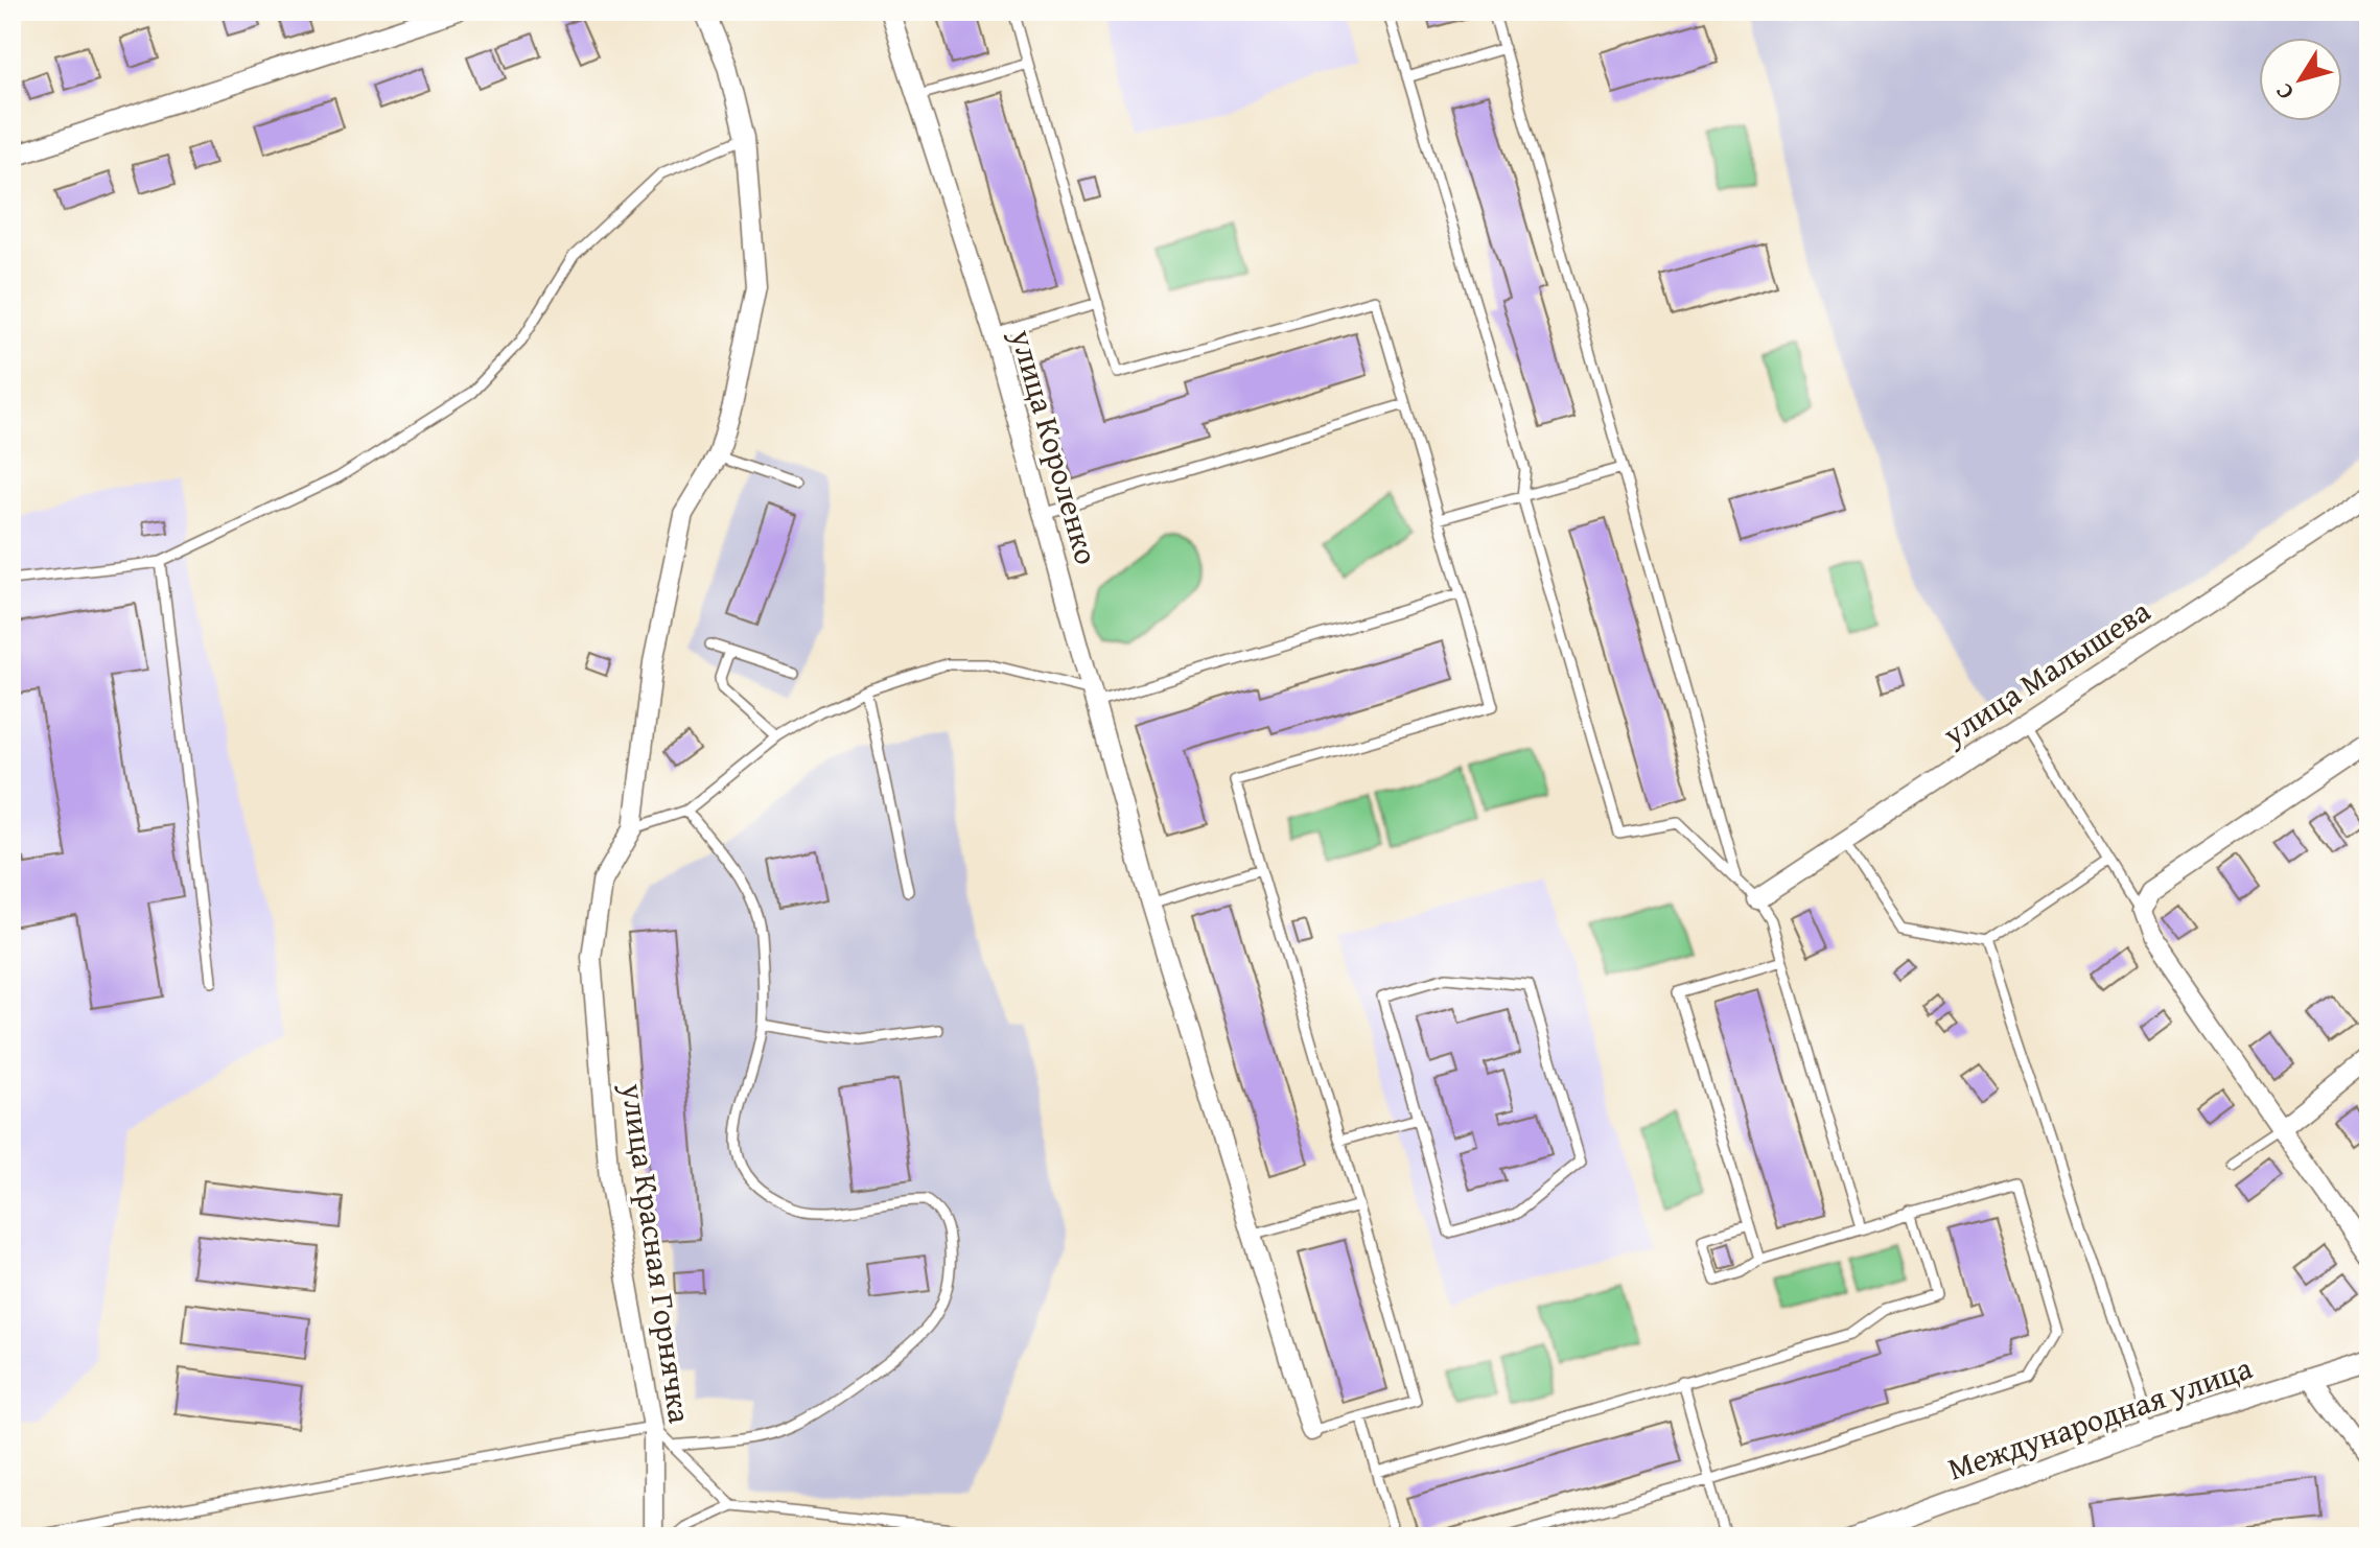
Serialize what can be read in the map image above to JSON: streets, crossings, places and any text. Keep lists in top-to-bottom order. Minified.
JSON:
{"streets":{"street":["улица Короленко","улица Малышева","улица Красная Горнячка","Международная улица"]},"north":"bottom left"}
